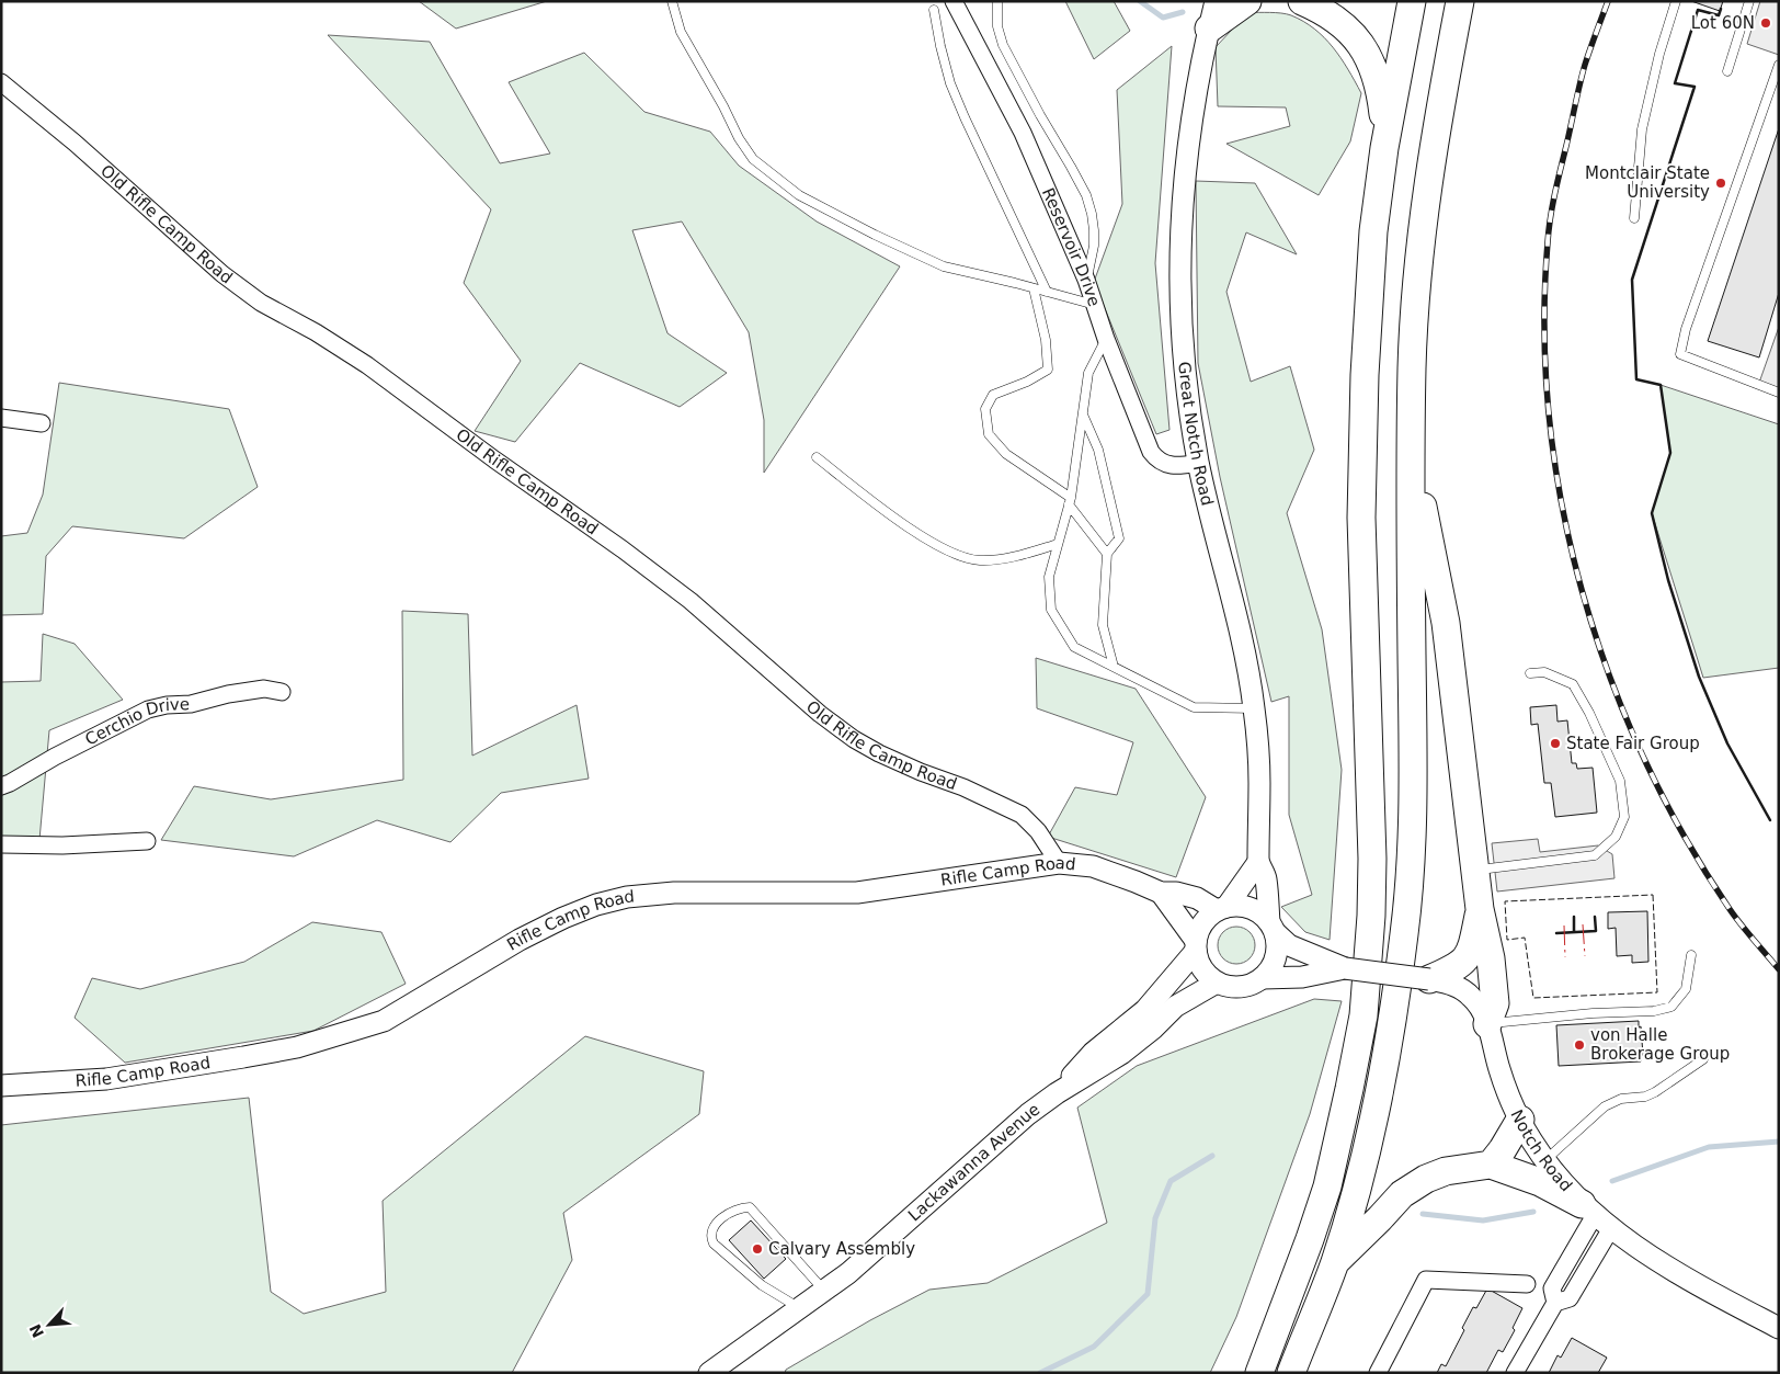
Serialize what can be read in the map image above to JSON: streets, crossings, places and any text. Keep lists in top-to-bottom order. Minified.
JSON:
{"streets":{"street":["Old Rifle Camp Road","Reservoir Drive","Great Notch Road","Cerchio Drive","Rifle Camp Road","Notch Road","Lackawanna Avenue"]},"crossings":[["Old Rifle Camp Road","Rifle Camp Road"],["Reservoir Drive","Great Notch Road"],["Great Notch Road","Rifle Camp Road"],["Great Notch Road","Notch Road"],["Great Notch Road","Lackawanna Avenue"],["Rifle Camp Road","Notch Road"],["Rifle Camp Road","Lackawanna Avenue"],["Notch Road","Lackawanna Avenue"]],"places":["Lot 60N","Montclair State University","State Fair Group","von Halle Brokerage Group","Calvary Assembly"],"north":"bottom left"}
